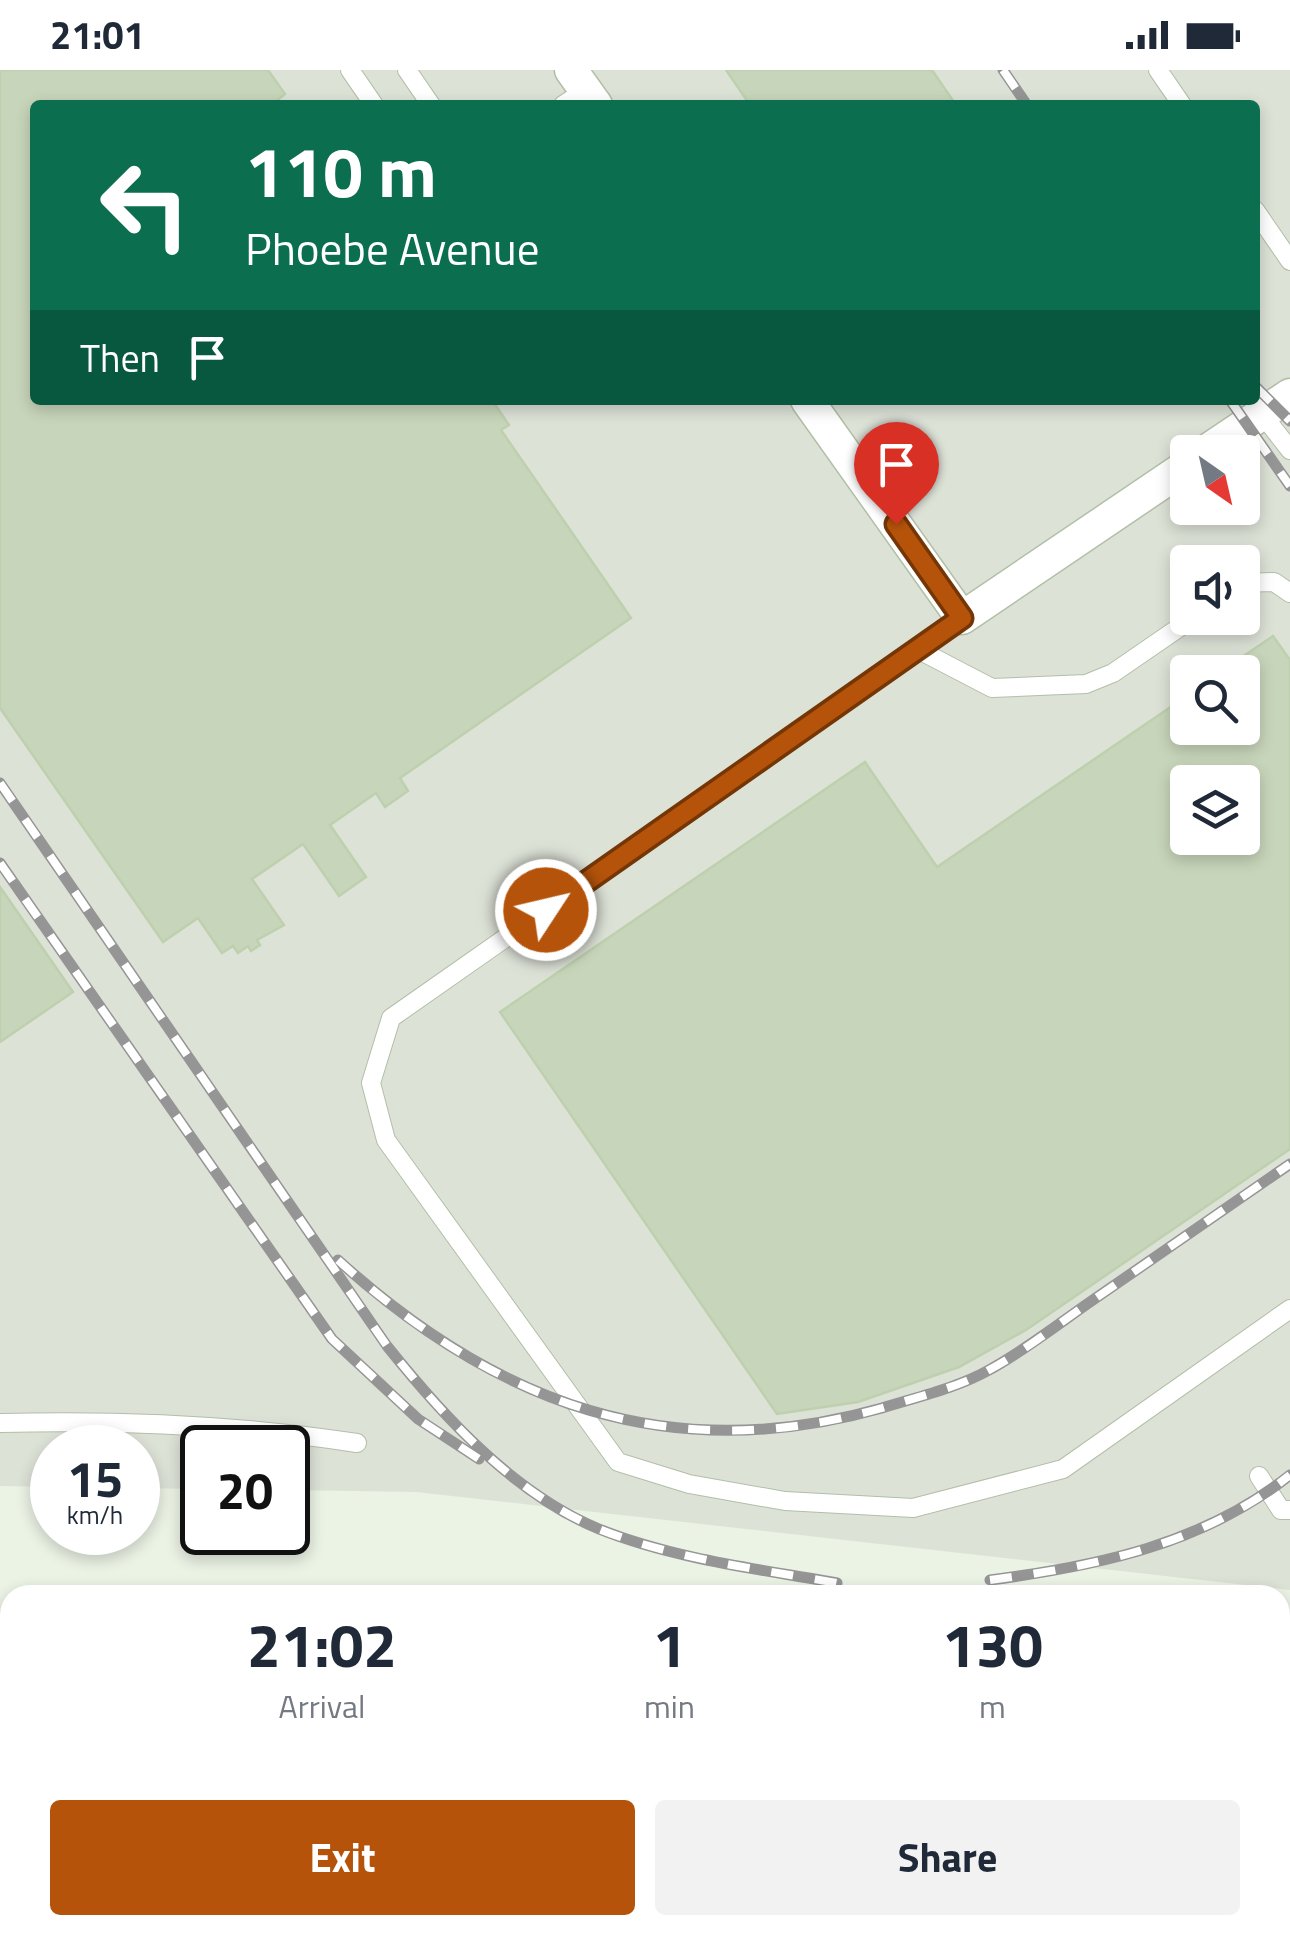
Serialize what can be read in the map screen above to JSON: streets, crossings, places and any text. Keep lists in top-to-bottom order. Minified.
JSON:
{"north":"bottom right","page":{"status":"21:01","turn":["110 m","Phoebe Avenue"],"then":"Then","speed":"15 km/h","limit":"20","eta":["21:02","Arrival","1","min","130","m"],"buttons":["Exit","Share"]}}
